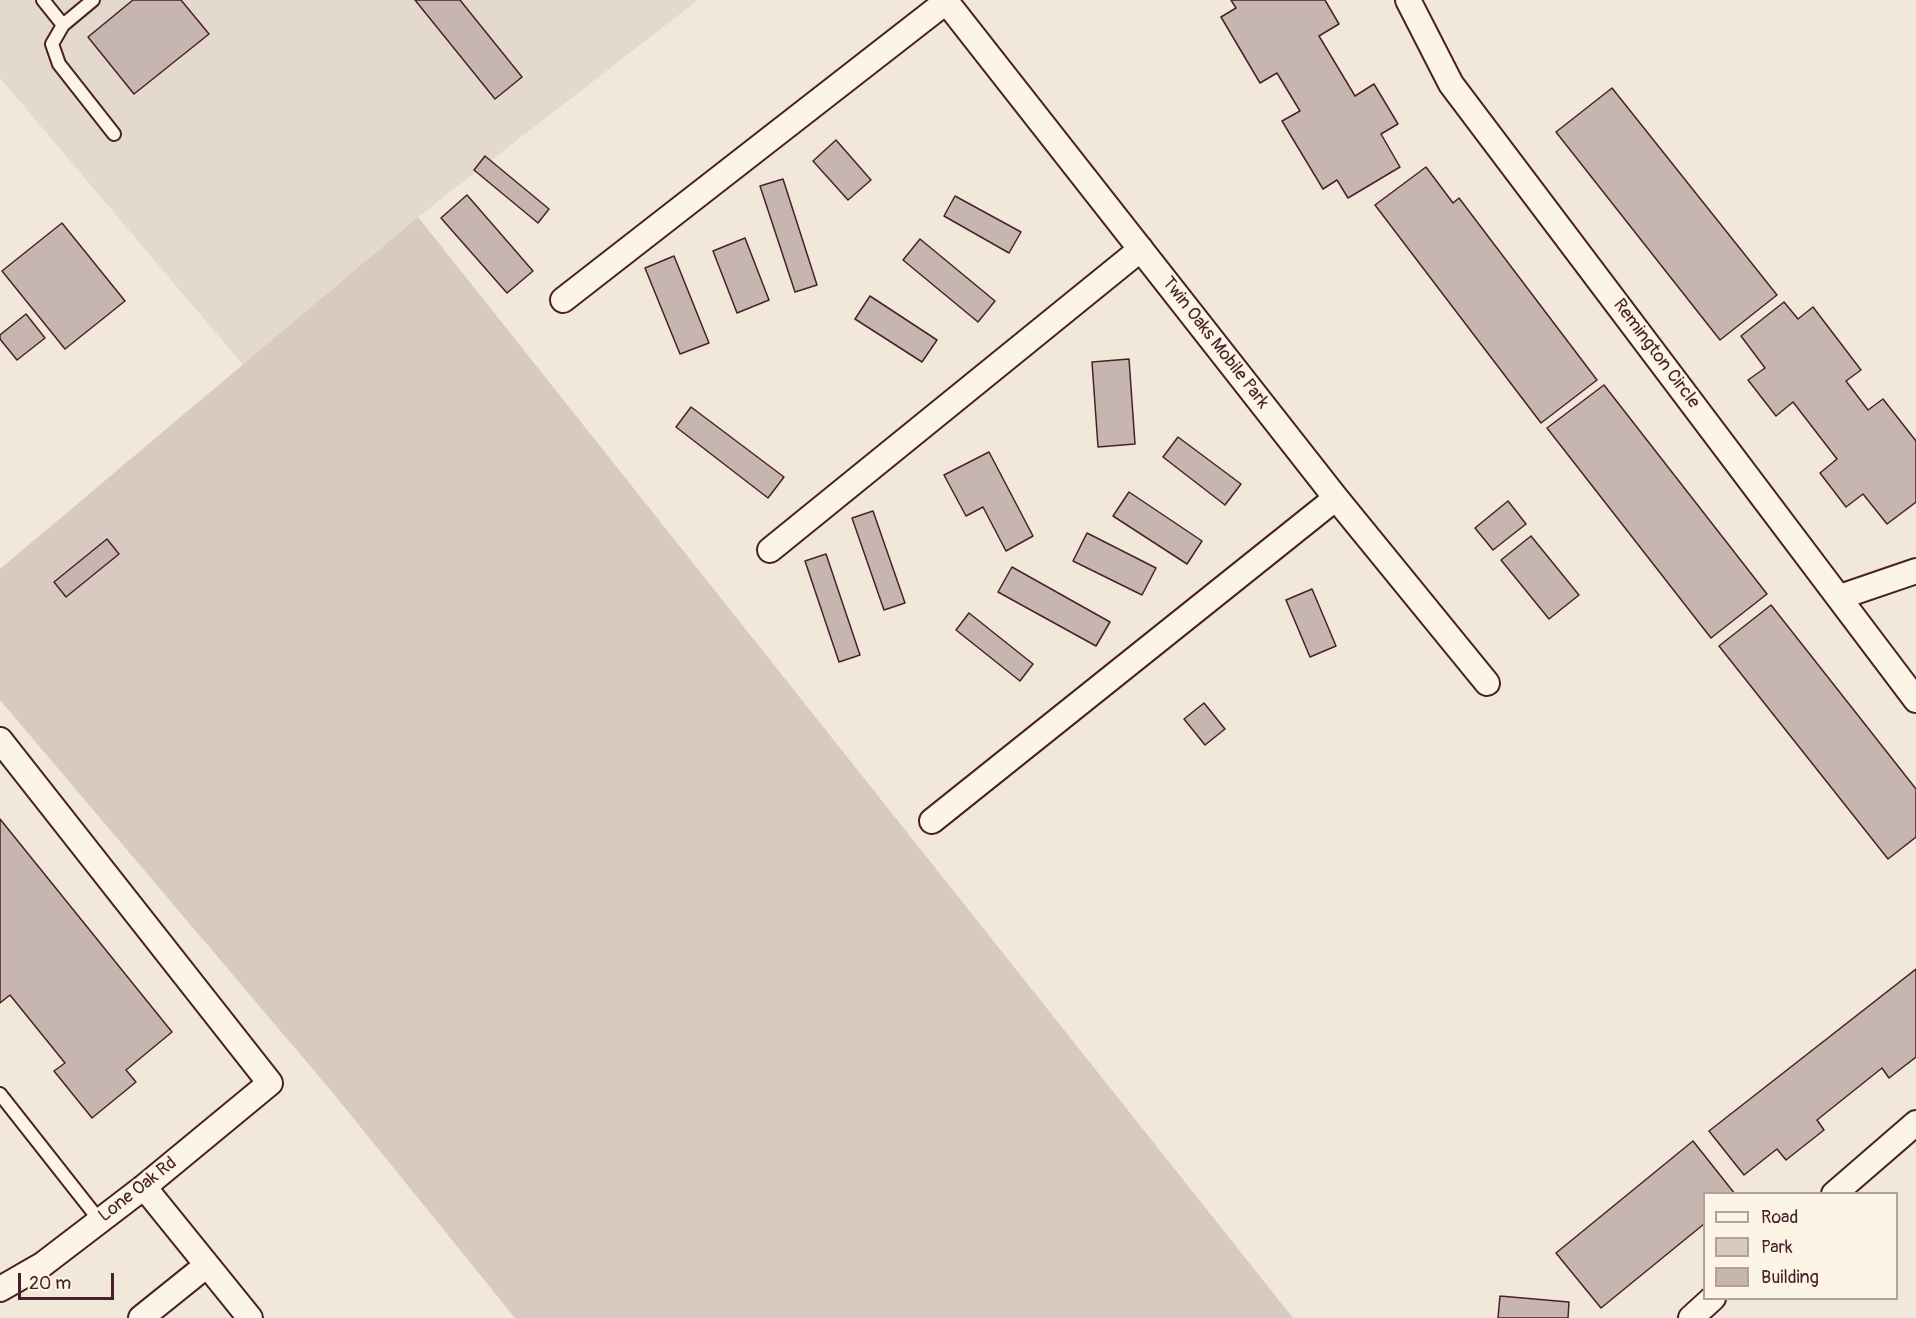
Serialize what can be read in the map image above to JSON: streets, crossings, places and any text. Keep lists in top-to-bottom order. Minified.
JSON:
{"streets":{"street":["Twin Oaks Mobile Park","Remington Circle","Lone Oak Rd"]},"legend":["Road","Park","Building"],"scale_bar":"20 m"}
